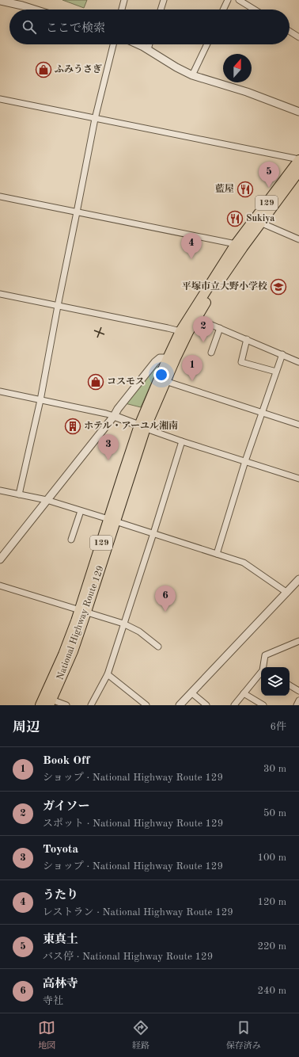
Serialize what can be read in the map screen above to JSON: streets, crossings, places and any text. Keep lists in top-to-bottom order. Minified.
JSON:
{"streets":{"highway":["129","National Highway Route 129"]},"places":{"shop":["ふみうさぎ","コスモス"],"restaurant":["藍屋","Sukiya"],"school or university":["平塚市立大野小学校"],"building":["ホテル・アーユル湘南"]},"north":"top","page":{"search":"ここで検索","pins":["5","4","2","1","3","6"],"heading":["周辺","6件"],"list":[{"mark":"1","name":"Book Off","note":"ショップ · National Highway Route 129","value":"30 m"},{"mark":"2","name":"ガイソー","note":"スポット · National Highway Route 129","value":"50 m"},{"mark":"3","name":"Toyota","note":"ショップ · National Highway Route 129","value":"100 m"},{"mark":"4","name":"うたり","note":"レストラン · National Highway Route 129","value":"120 m"},{"mark":"5","name":"東真土","note":"バス停 · National Highway Route 129","value":"220 m"},{"mark":"6","name":"高林寺","note":"寺社","value":"240 m"}],"nav":["地図","経路","保存済み"]}}
